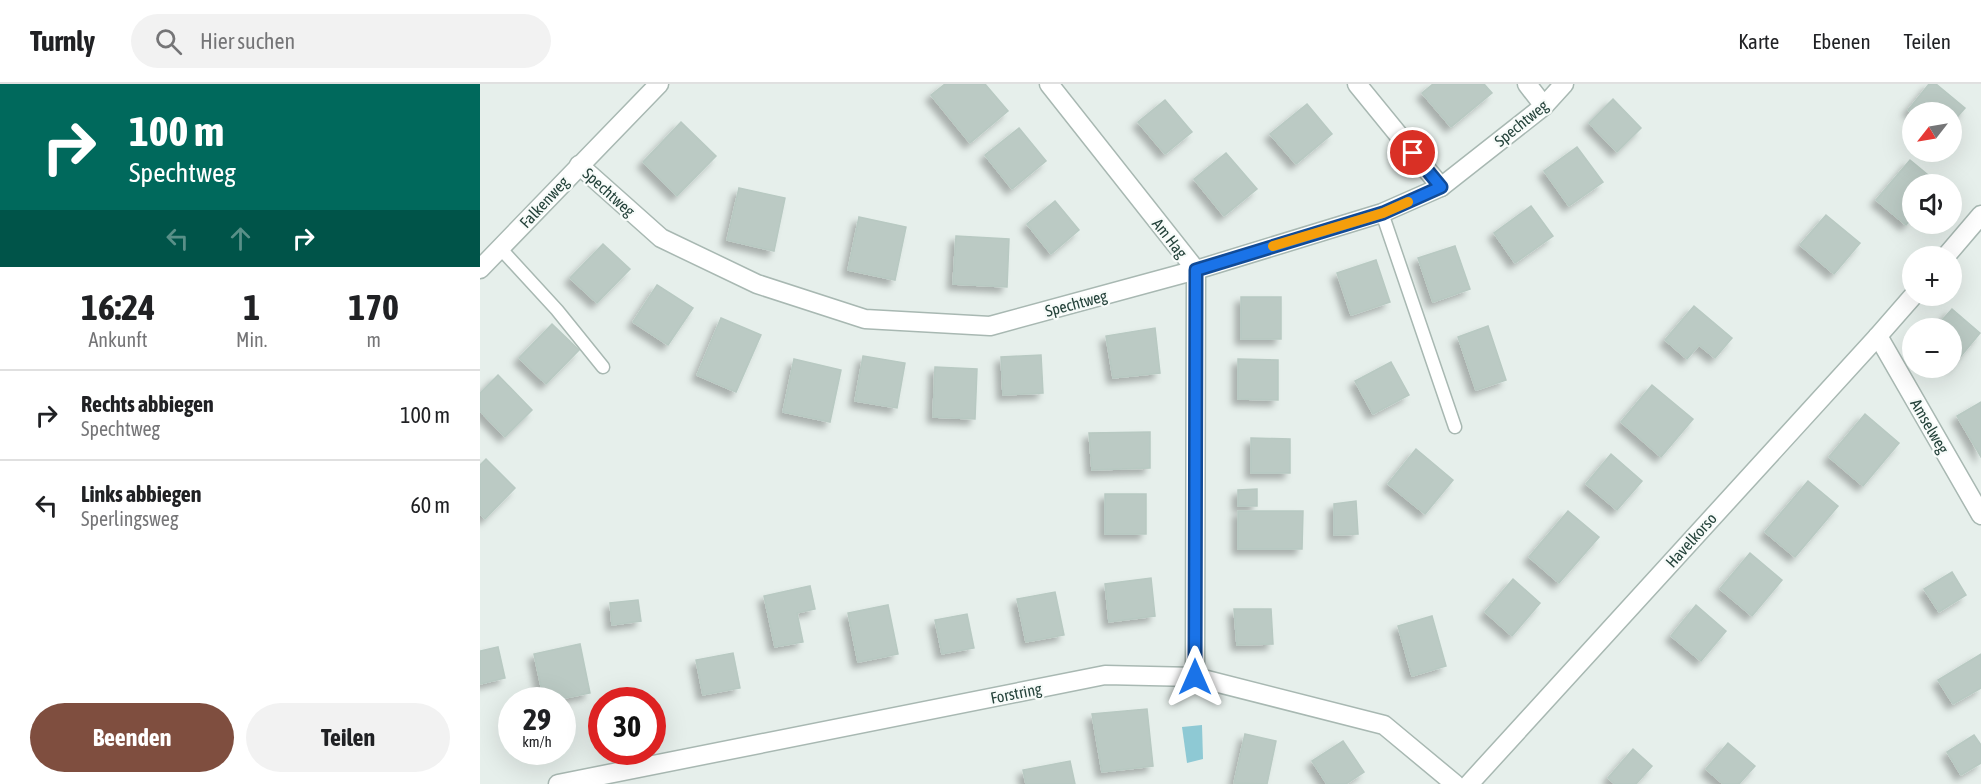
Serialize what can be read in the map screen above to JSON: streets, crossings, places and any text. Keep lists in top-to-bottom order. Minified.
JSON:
{"streets":{"street":["Spechtweg","Falkenweg","Am Hag","Amselweg","Havelkorso","Forstring"]},"crossings":[["Spechtweg","Falkenweg"],["Spechtweg","Am Hag"],["Am Hag","Forstring"],["Amselweg","Havelkorso"]],"north":"bottom left","page":{"header":"Turnly","search":"Hier suchen","nav":["Karte","Ebenen","Teilen"],"turn":["100 m","Spechtweg"],"map_buttons":["+","−"],"eta":["16:24","Ankunft","1","Min.","170","m"],"list":[{"name":"Rechts abbiegen","note":"Spechtweg","value":"100 m"},{"name":"Links abbiegen","note":"Sperlingsweg","value":"60 m"}],"speed":"29 km/h","limit":"30","buttons":["Beenden","Teilen"]}}
